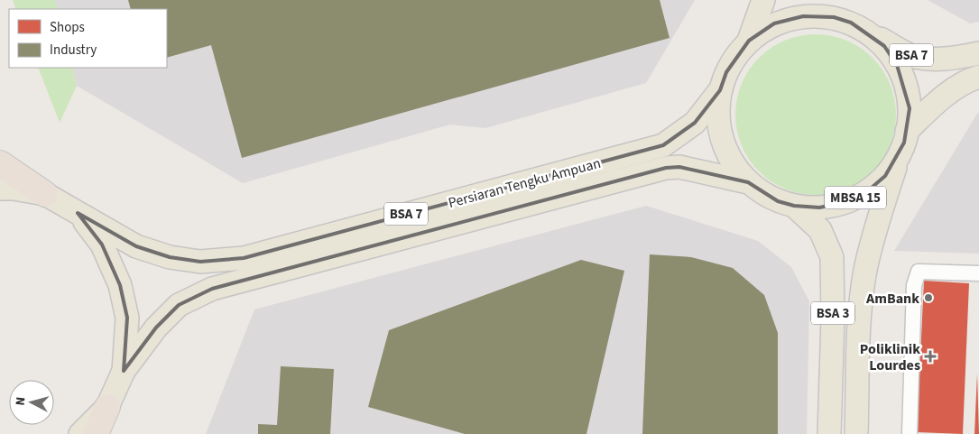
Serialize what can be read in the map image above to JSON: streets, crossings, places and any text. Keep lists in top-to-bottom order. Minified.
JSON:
{"streets":{"main road":["BSA 7","Persiaran Tengku Ampuan","MBSA 15","BSA 3"]},"crossings":[["BSA 7","MBSA 15"],["Persiaran Tengku Ampuan","MBSA 15"],["MBSA 15","BSA 3"]],"places":{"other":["AmBank"],"health":["Poliklinik Lourdes"]},"legend":["Shops","Industry"],"north":"left"}
